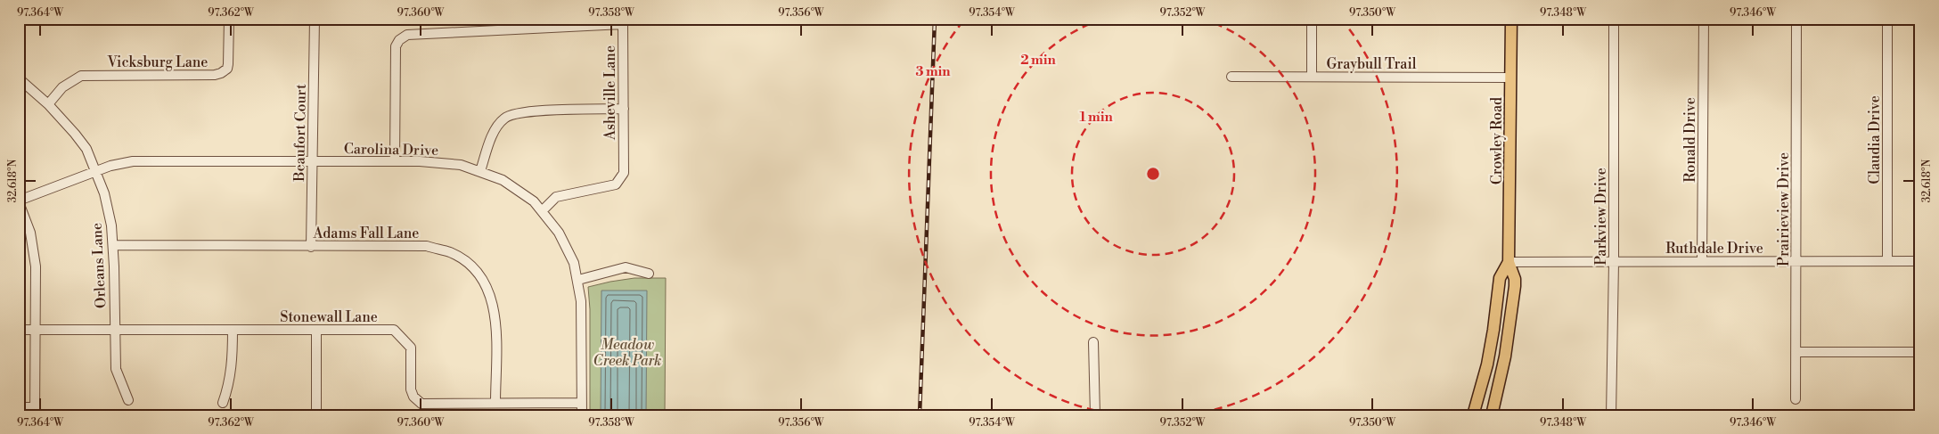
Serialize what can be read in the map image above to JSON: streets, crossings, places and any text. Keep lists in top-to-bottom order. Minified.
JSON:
{"streets":{"main road":["Crowley Road"],"street":["Vicksburg Lane","Graybull Trail","Asheville Lane","Beaufort Court","Ronald Drive","Claudia Drive","Carolina Drive","Prairieview Drive","Parkview Drive","Adams Fall Lane","Ruthdale Drive","Orleans Lane","Stonewall Lane"]},"crossings":[["Vicksburg Lane","Orleans Lane"],["Graybull Trail","Crowley Road"],["Asheville Lane","Carolina Drive"],["Beaufort Court","Carolina Drive"],["Beaufort Court","Adams Fall Lane"],["Ronald Drive","Ruthdale Drive"],["Claudia Drive","Ruthdale Drive"],["Crowley Road","Ruthdale Drive"],["Carolina Drive","Orleans Lane"],["Carolina Drive","Stonewall Lane"],["Prairieview Drive","Ruthdale Drive"],["Parkview Drive","Ruthdale Drive"],["Adams Fall Lane","Orleans Lane"],["Adams Fall Lane","Stonewall Lane"],["Orleans Lane","Stonewall Lane"]],"parks":["Meadow Creek Park"],"coordinates":["97.364°W","97.362°W","97.360°W","97.358°W","97.356°W","97.354°W","97.352°W","97.350°W","97.348°W","97.346°W","32.618°N"],"rings":["2 min","3 min","1 min"]}
